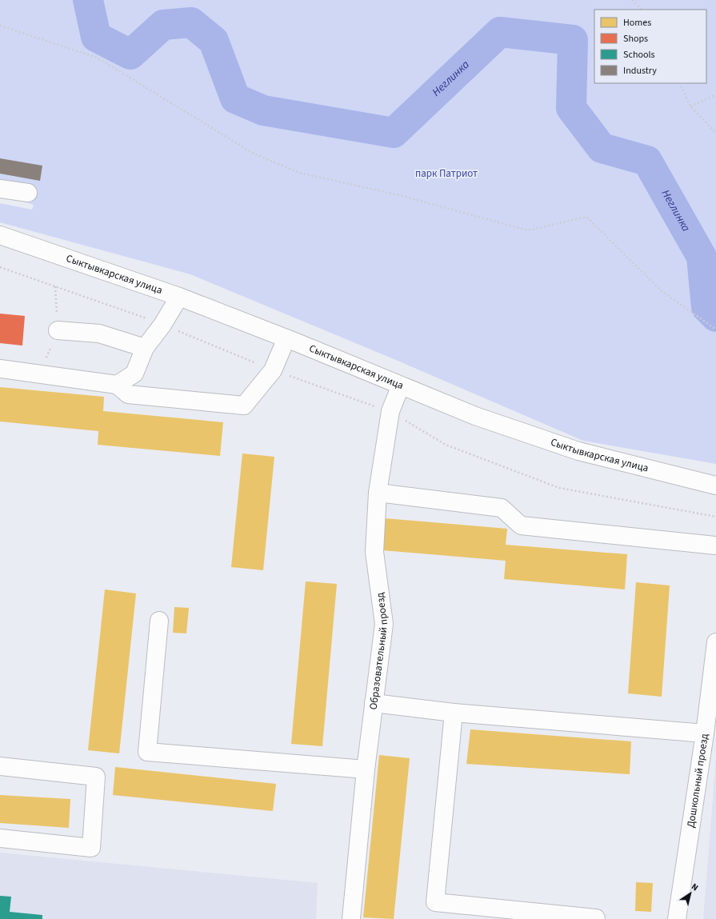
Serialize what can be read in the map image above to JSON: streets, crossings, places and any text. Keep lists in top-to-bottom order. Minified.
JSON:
{"streets":{"street":["Сыктывкарская улица","Образовательный проезд","Дошкольный проезд"]},"crossings":[["Сыктывкарская улица","Образовательный проезд"]],"water":["Неглинка"],"parks":["парк Патриот"],"legend":["Homes","Shops","Schools","Industry"],"north":"top right"}
